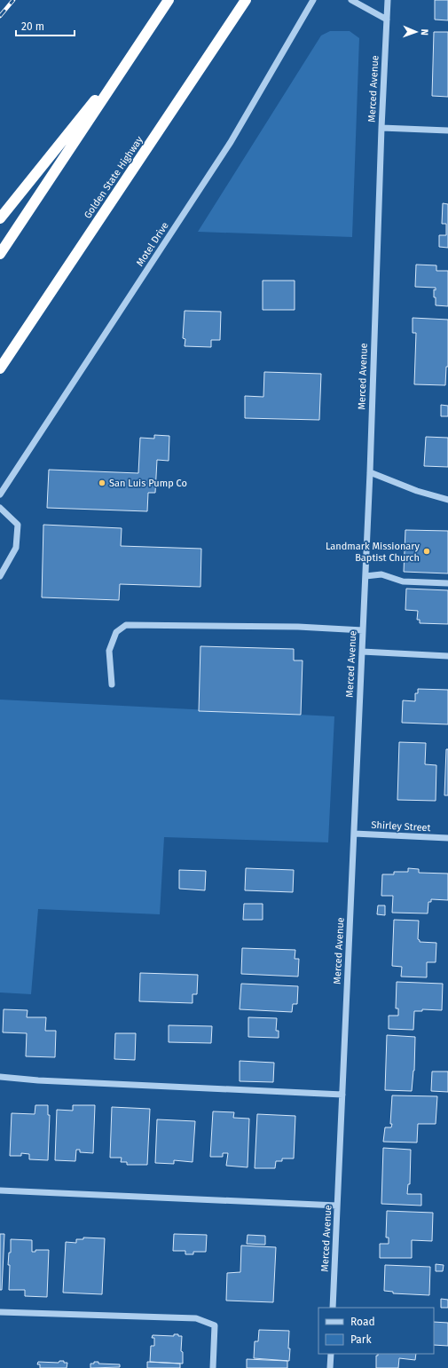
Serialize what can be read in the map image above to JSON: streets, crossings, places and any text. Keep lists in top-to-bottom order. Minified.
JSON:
{"streets":{"highway":["Golden State Highway"],"street":["Merced Avenue","Motel Drive","Shirley Street"]},"crossings":[["Merced Avenue","Shirley Street"]],"places":["San Luis Pump Co","Landmark Missionary Baptist Church"],"legend":["Road","Park"],"scale_bar":"20 m","north":"right"}
